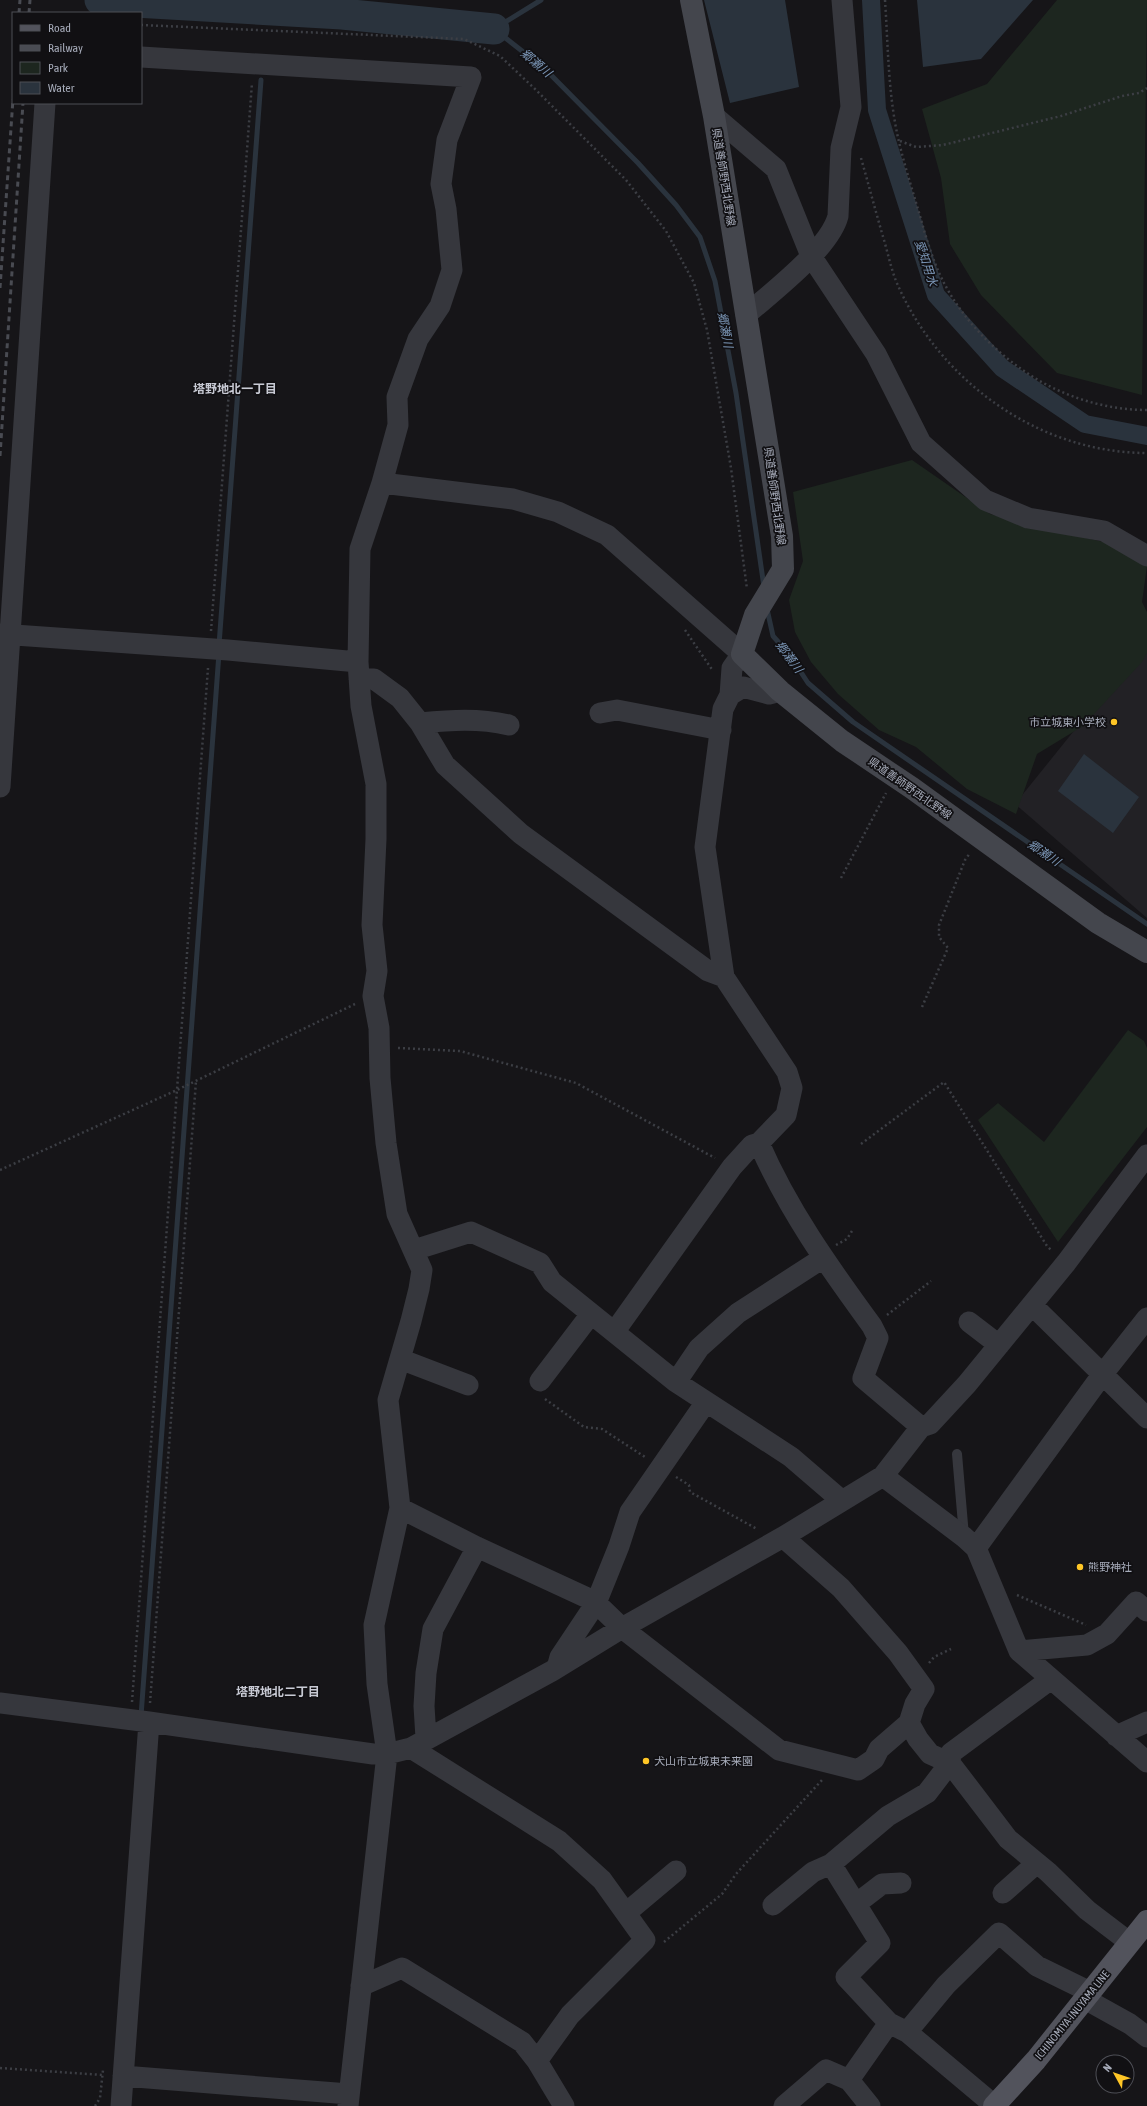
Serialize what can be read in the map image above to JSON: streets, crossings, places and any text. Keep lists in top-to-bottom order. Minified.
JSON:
{"streets":{"main road":["県道善師野西北野線","ICHINOMIYA-INUYAMA LINE"]},"districts":["塔野地北一丁目","塔野地北二丁目"],"water":["郷瀬川","愛知用水"],"places":["市立城東小学校","熊野神社","犬山市立城東未来園"],"legend":["Road","Railway","Park","Water"],"north":"top left"}
